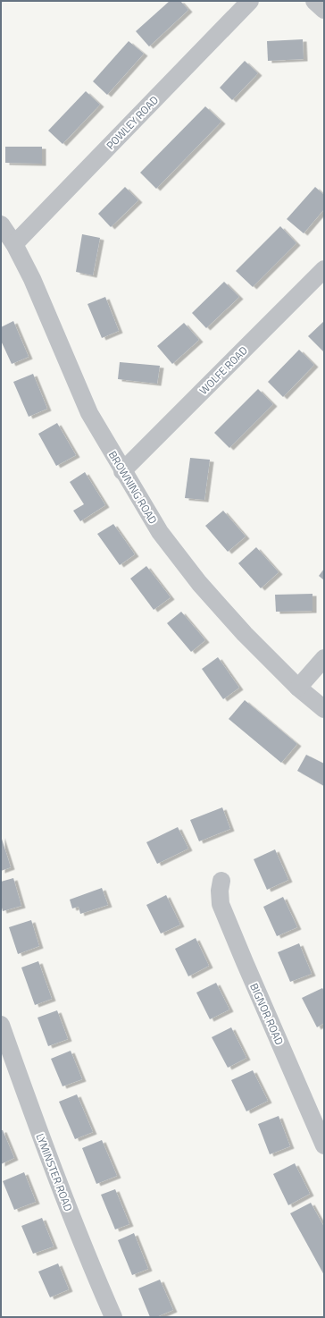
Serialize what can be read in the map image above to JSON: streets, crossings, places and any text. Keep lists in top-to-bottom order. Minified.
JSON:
{"streets":{"street":["POWLEY ROAD","WOLFE ROAD","BROWNING ROAD","BIGNOR ROAD","LYMINSTER ROAD"]},"crossings":[["POWLEY ROAD","BROWNING ROAD"],["WOLFE ROAD","BROWNING ROAD"]]}
